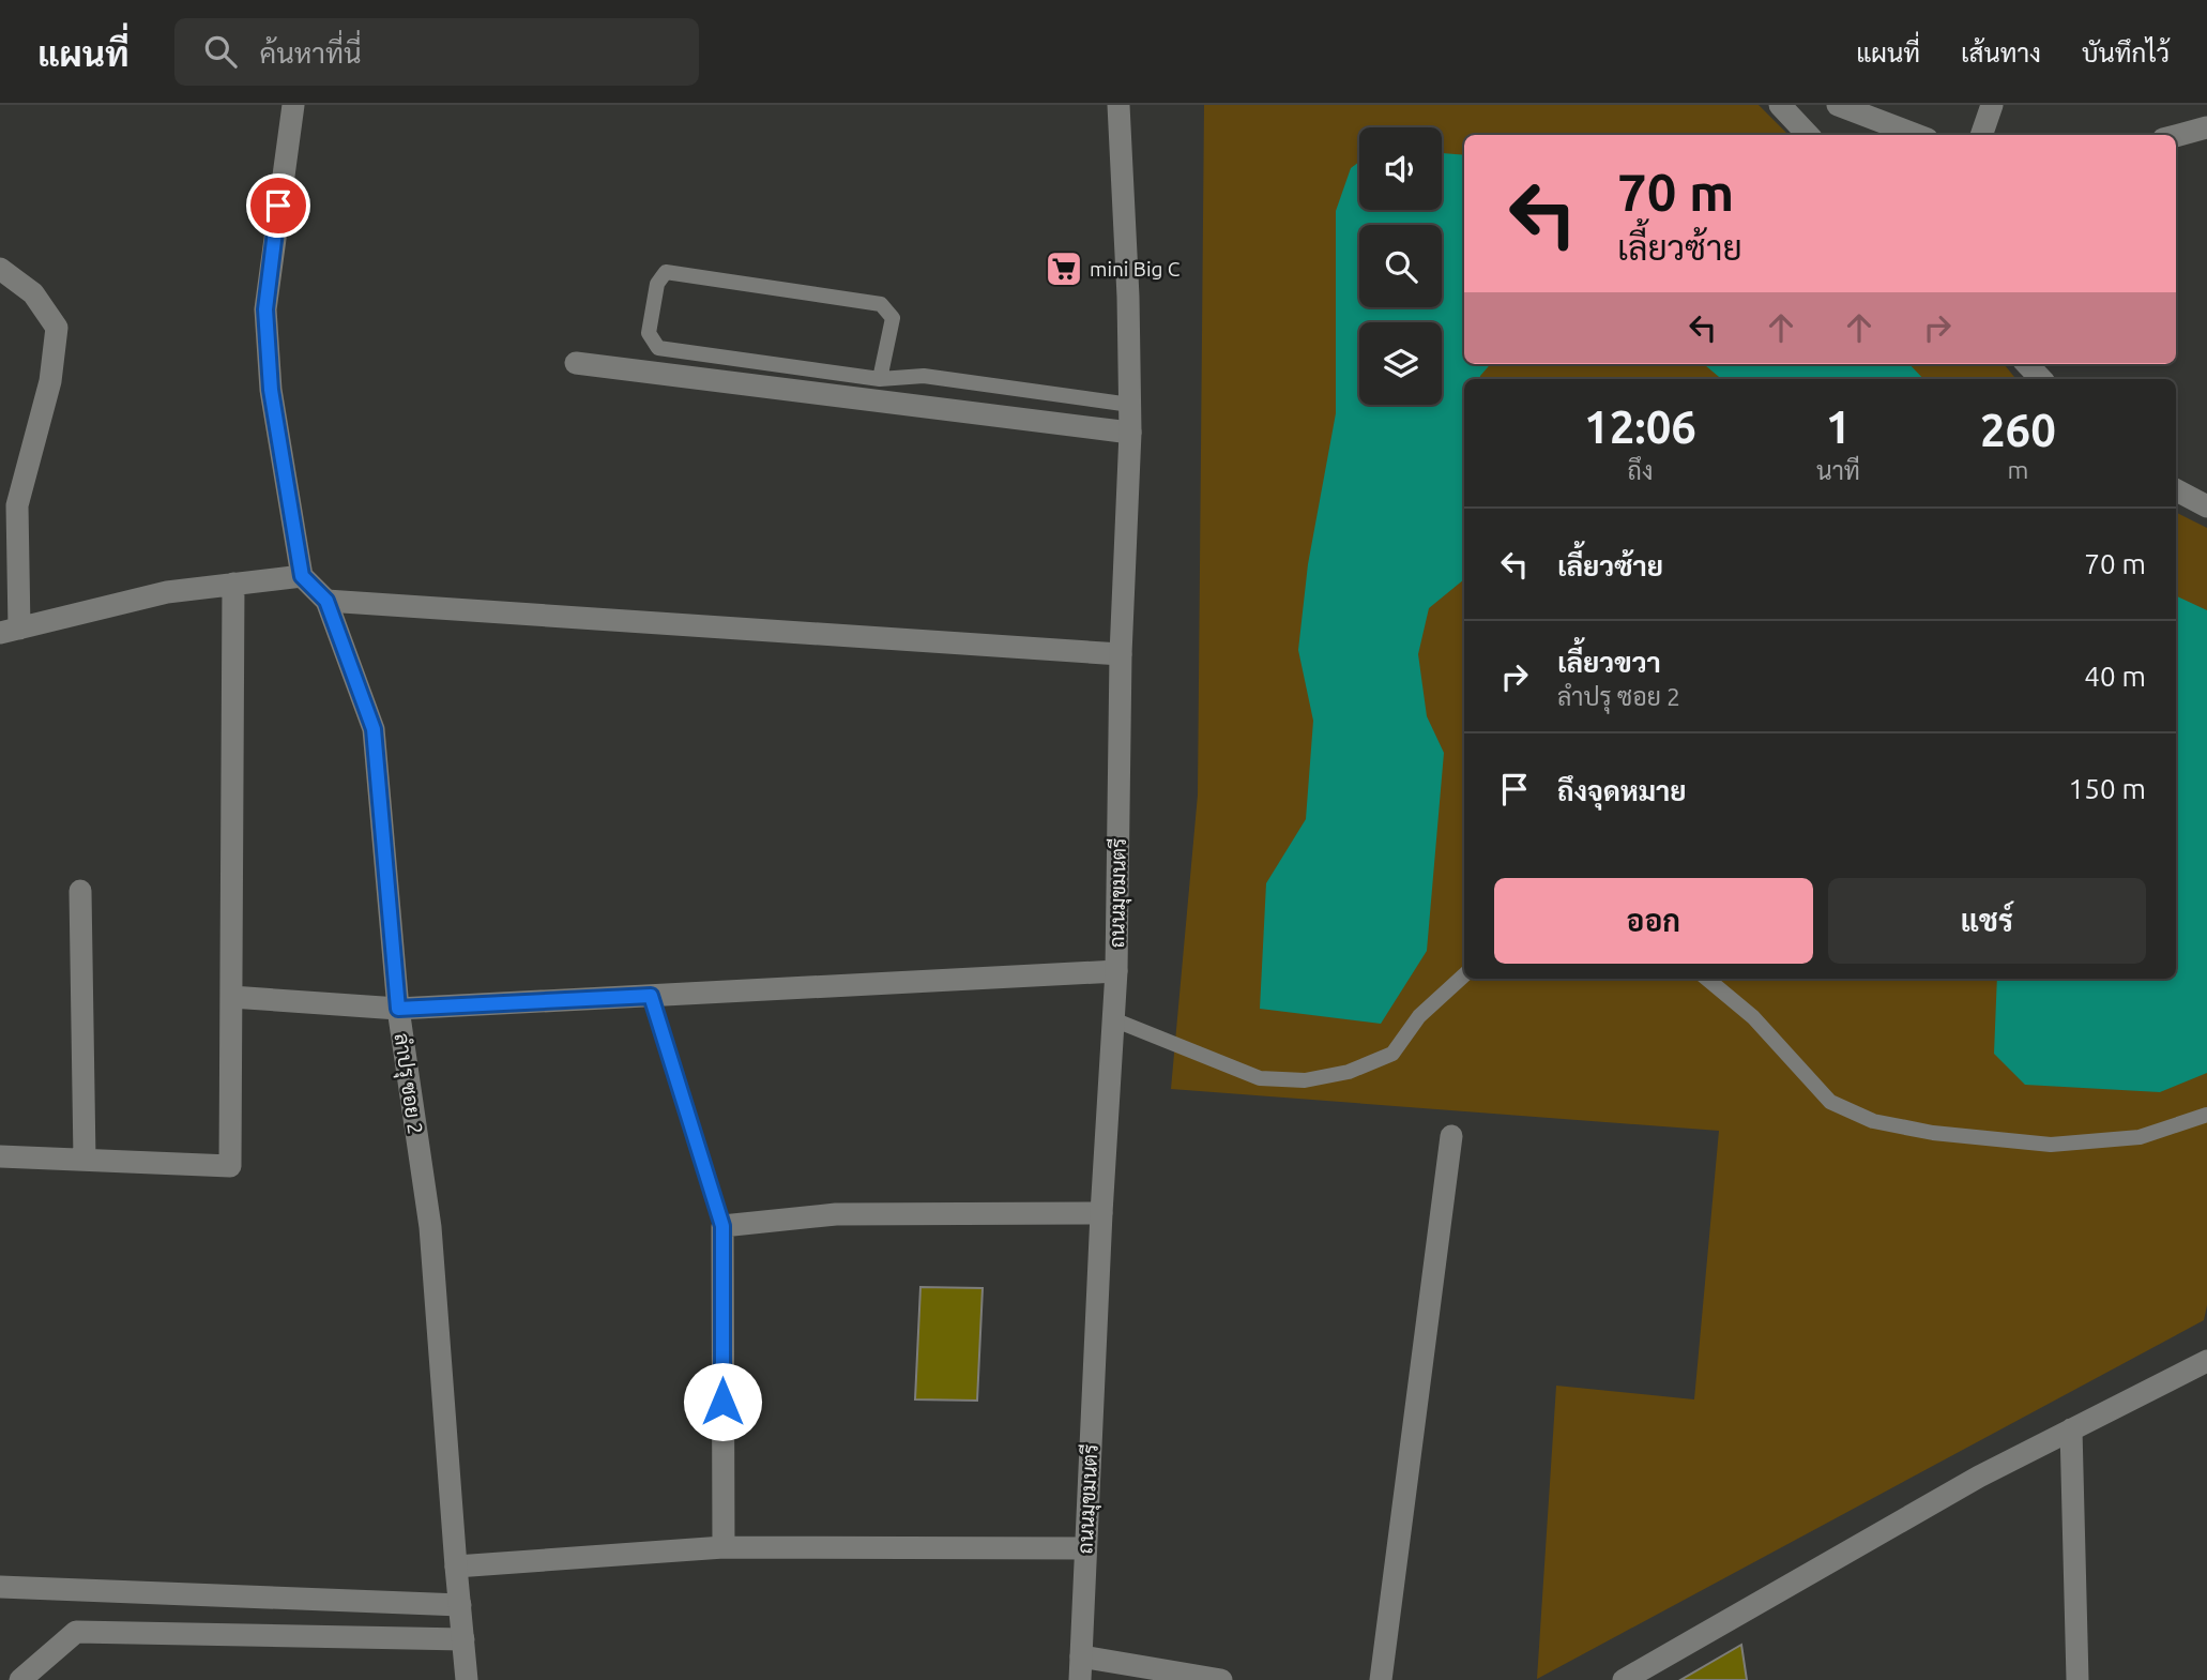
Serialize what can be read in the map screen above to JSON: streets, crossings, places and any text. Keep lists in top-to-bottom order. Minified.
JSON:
{"streets":{"street":["ถนนมุขมนตรี","ลำปรุ ซอย 2"]},"places":{"supermarket":["mini Big C"]},"page":{"header":"แผนที่","search":"ค้นหาที่นี่","nav":["แผนที่","เส้นทาง","บันทึกไว้"],"turn":["70 m","เลี้ยวซ้าย"],"eta":["12:06","ถึง","1","นาที","260","m"],"list":[{"name":"เลี้ยวซ้าย","value":"70 m"},{"name":"เลี้ยวขวา","note":"ลำปรุ ซอย 2","value":"40 m"},{"name":"ถึงจุดหมาย","value":"150 m"}],"buttons":["ออก","แชร์"]}}
